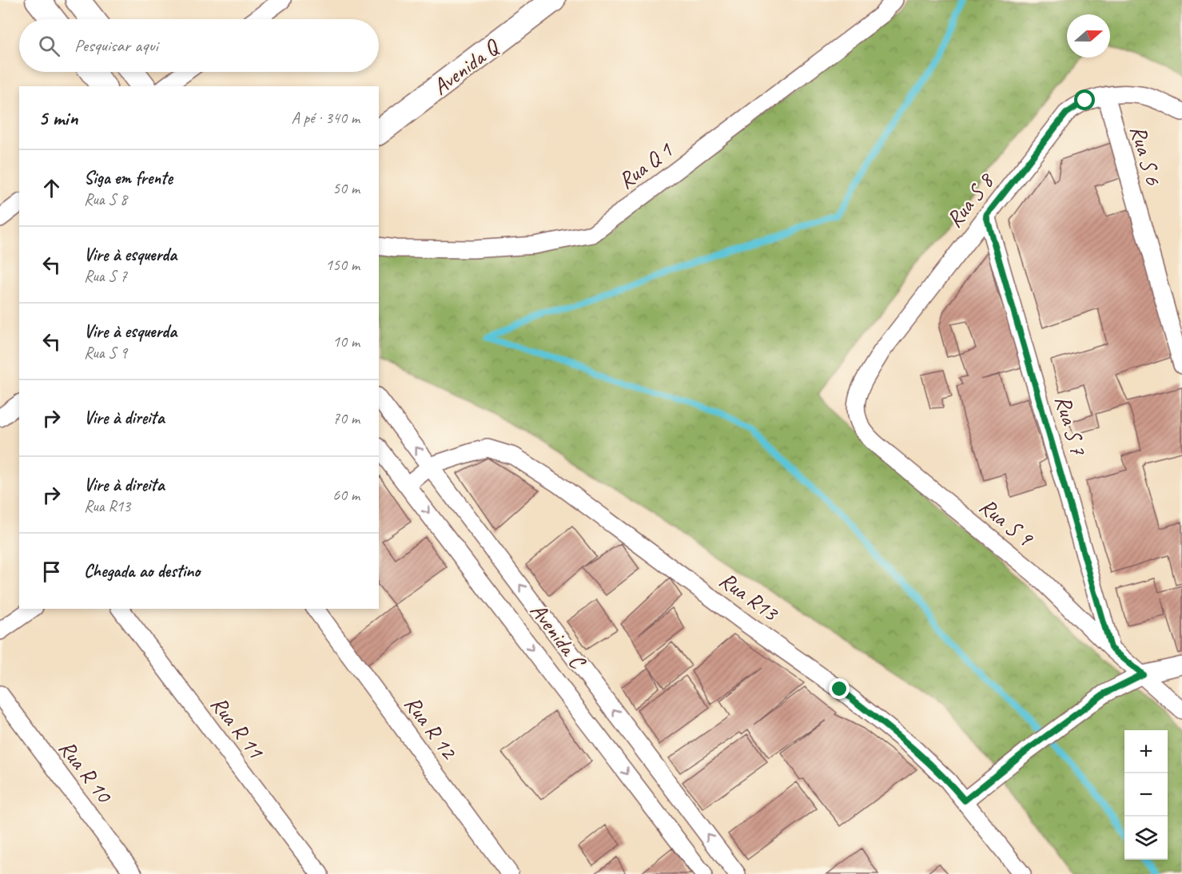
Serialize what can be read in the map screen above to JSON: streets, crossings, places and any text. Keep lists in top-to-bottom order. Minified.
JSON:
{"streets":{"street":["Avenida Q","Rua S 6","Rua Q 1","Rua S 8","Rua S 7","Rua S 9","Rua R13","Avenida C","Rua R 11","Rua R 12","Rua R 10"]},"crossings":[["Rua S 6","Rua S 8"],["Rua S 8","Rua S 7"],["Rua S 8","Rua S 9"],["Rua S 7","Rua S 9"],["Rua R13","Avenida C"]],"north":"right","page":{"search":"Pesquisar aqui","heading":["5 min","A pé · 340 m"],"list":[["Siga em frente","Rua S 8","50 m"],["Vire à esquerda","Rua S 7","150 m"],["Vire à esquerda","Rua S 9","10 m"],["Vire à direita","70 m"],["Vire à direita","Rua R13","60 m"],"Chegada ao destino"],"map_buttons":["+","−"]}}
